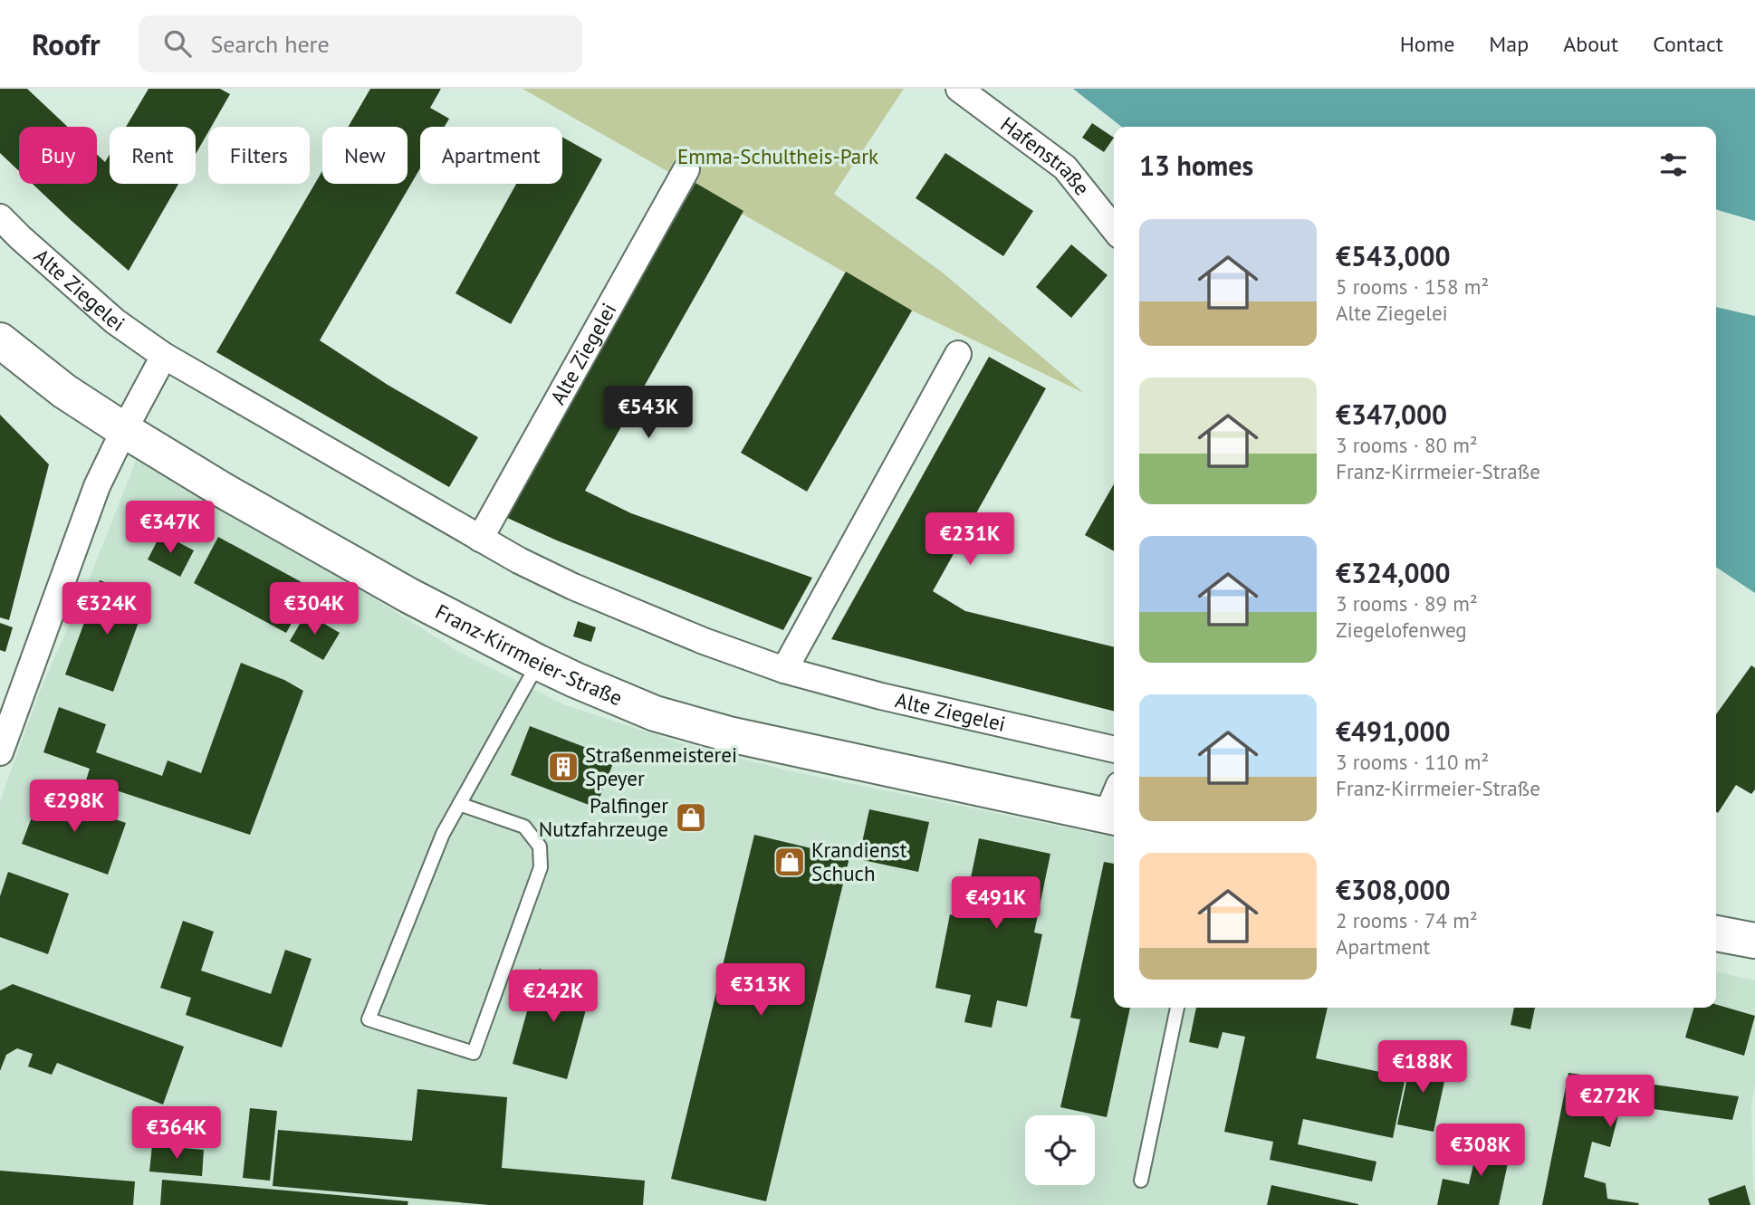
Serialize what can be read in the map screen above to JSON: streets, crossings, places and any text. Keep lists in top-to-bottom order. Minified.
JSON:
{"streets":{"street":["Hafenstraße","Alte Ziegelei","Franz-Kirrmeier-Straße"]},"parks":["Emma-Schultheis-Park"],"places":{"building":["Straßenmeisterei Speyer"],"shop":["Palfinger Nutzfahrzeuge","Krandienst Schuch"]},"page":{"header":"Roofr","search":"Search here","nav":["Home","Map","About","Contact"],"chip":["Buy","Rent","Filters","New","Apartment"],"heading":"13 homes","list":[{"name":"€543,000","note":"5 rooms · 158 m² · Alte Ziegelei"},{"name":"€347,000","note":"3 rooms · 80 m² · Franz-Kirrmeier-Straße"},{"name":"€324,000","note":"3 rooms · 89 m² · Ziegelofenweg"},{"name":"€491,000","note":"3 rooms · 110 m² · Franz-Kirrmeier-Straße"},{"name":"€308,000","note":"2 rooms · 74 m² · Apartment"}],"price":["€543K","€347K","€231K","€324K","€304K","€298K","€491K","€313K","€242K","€188K","€272K","€364K","€308K"]}}
